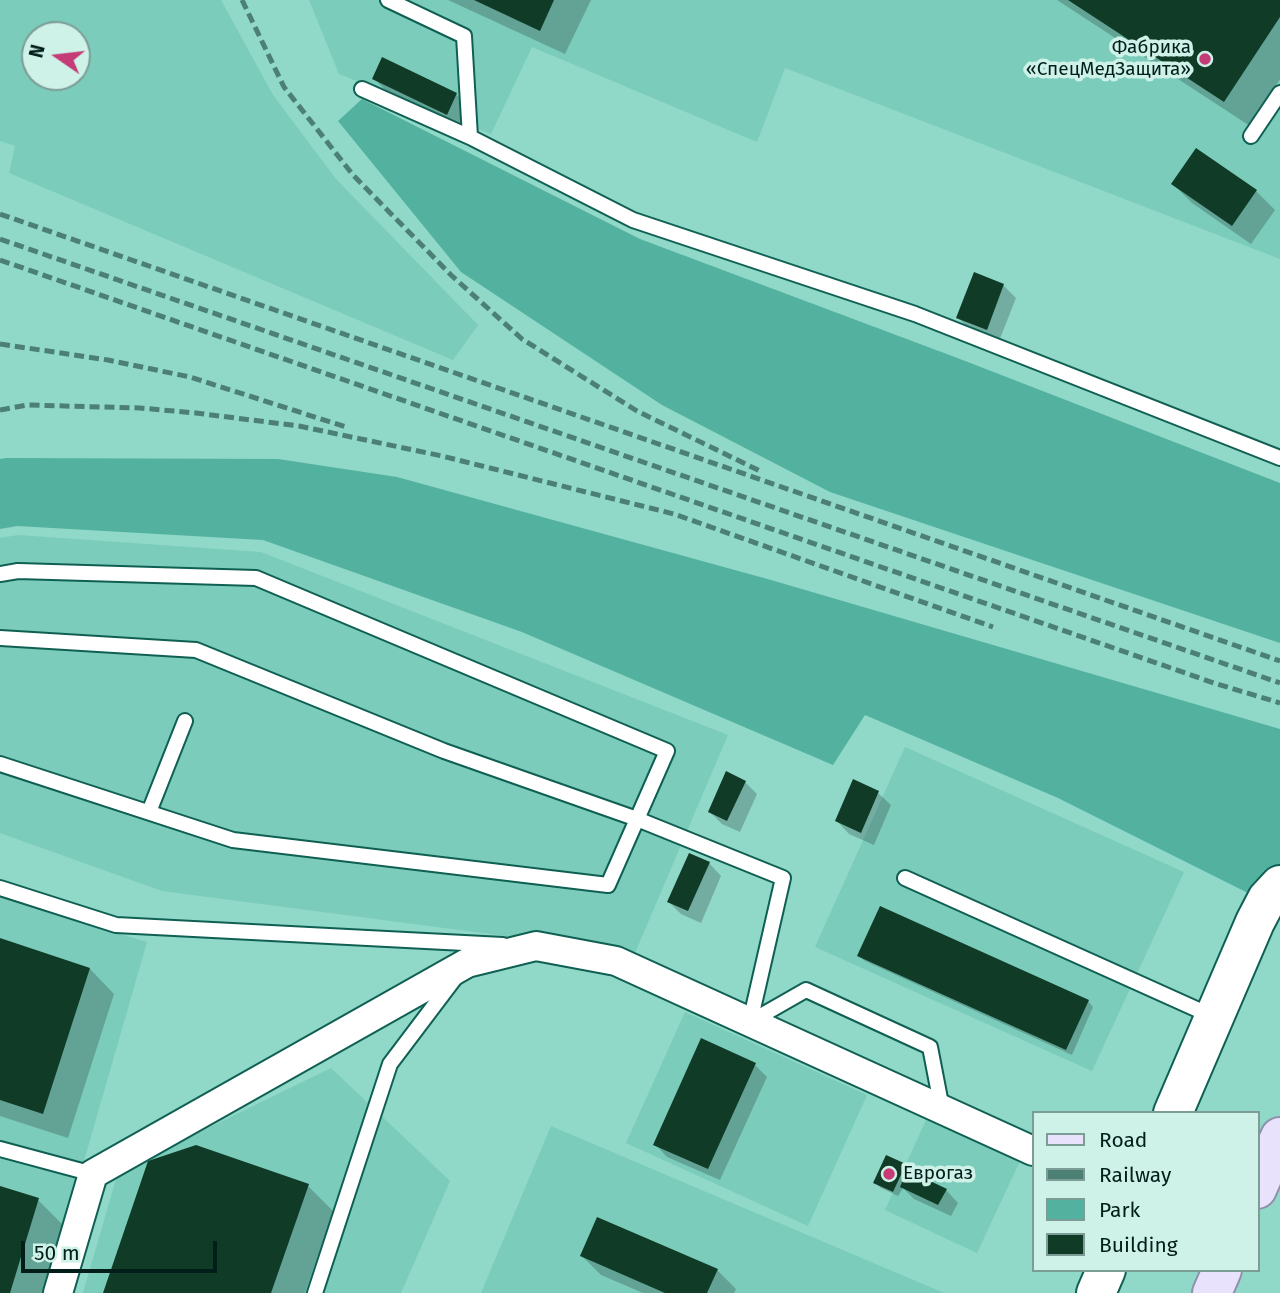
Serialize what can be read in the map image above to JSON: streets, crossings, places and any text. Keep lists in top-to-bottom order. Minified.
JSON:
{"places":["Фабрика «СпецМедЗащита»","Еврогаз"],"legend":["Road","Railway","Park","Building"],"scale_bar":"50 m","north":"left"}
